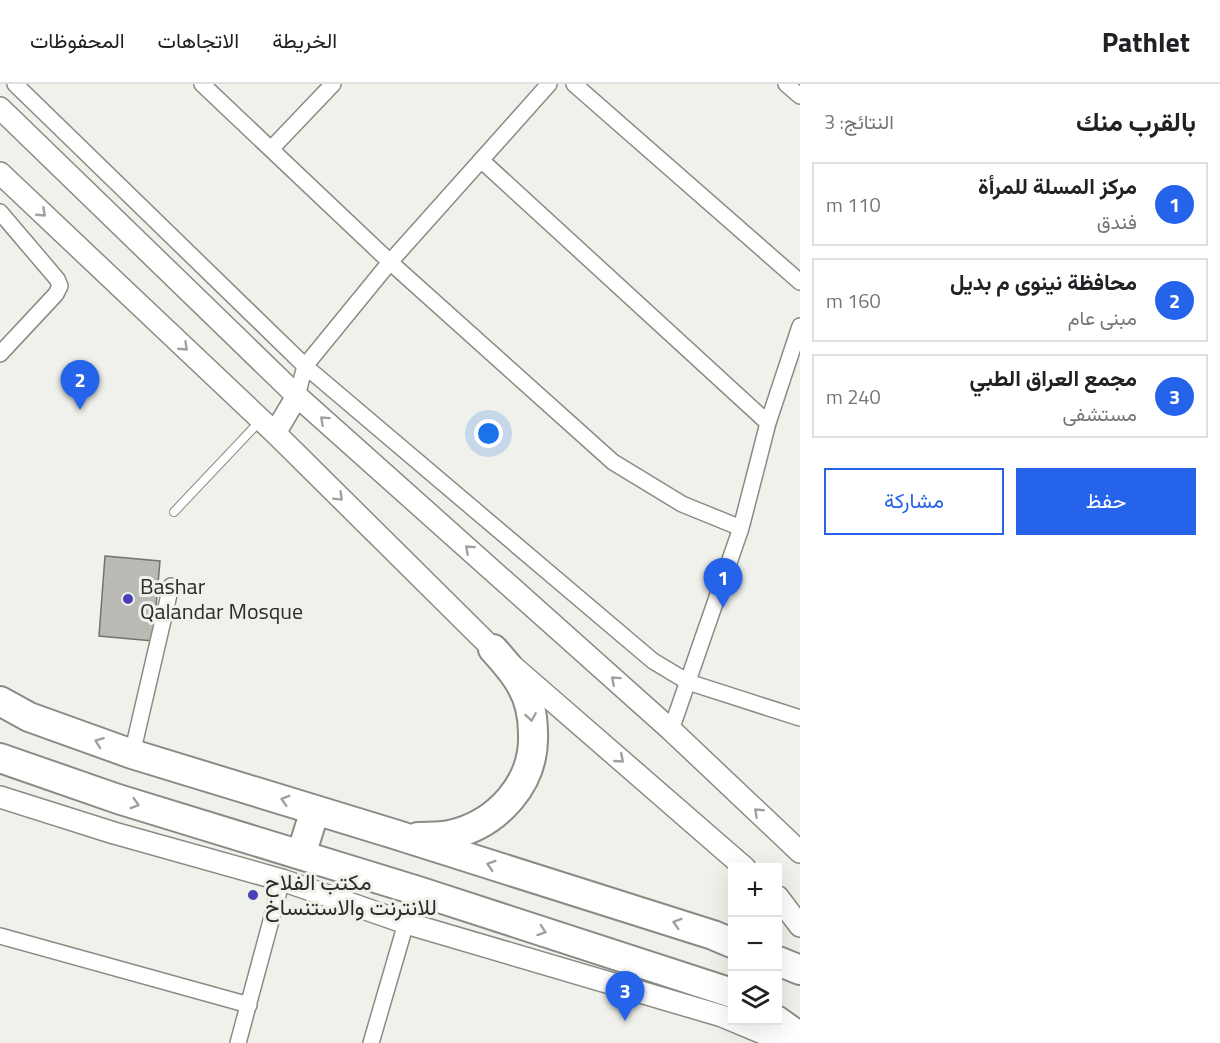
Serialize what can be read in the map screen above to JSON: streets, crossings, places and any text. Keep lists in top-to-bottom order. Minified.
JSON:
{"places":["Bashar Qalandar Mosque","مكتب الفلاح للانترنت والاستنساخ"],"page":{"header":"Pathlet","nav":["الخريطة","الاتجاهات","المحفوظات"],"heading":["بالقرب منك","النتائج: 3"],"list":[{"mark":"1","name":"مركز المسلة للمرأة","note":"فندق","value":"110 m"},{"mark":"2","name":"محافظة نينوى م بديل","note":"مبنى عام","value":"160 m"},{"mark":"3","name":"مجمع العراق الطبي","note":"مستشفى","value":"240 m"}],"pins":["2","1","3"],"buttons":["حفظ","مشاركة"],"map_buttons":["+","−"]}}
